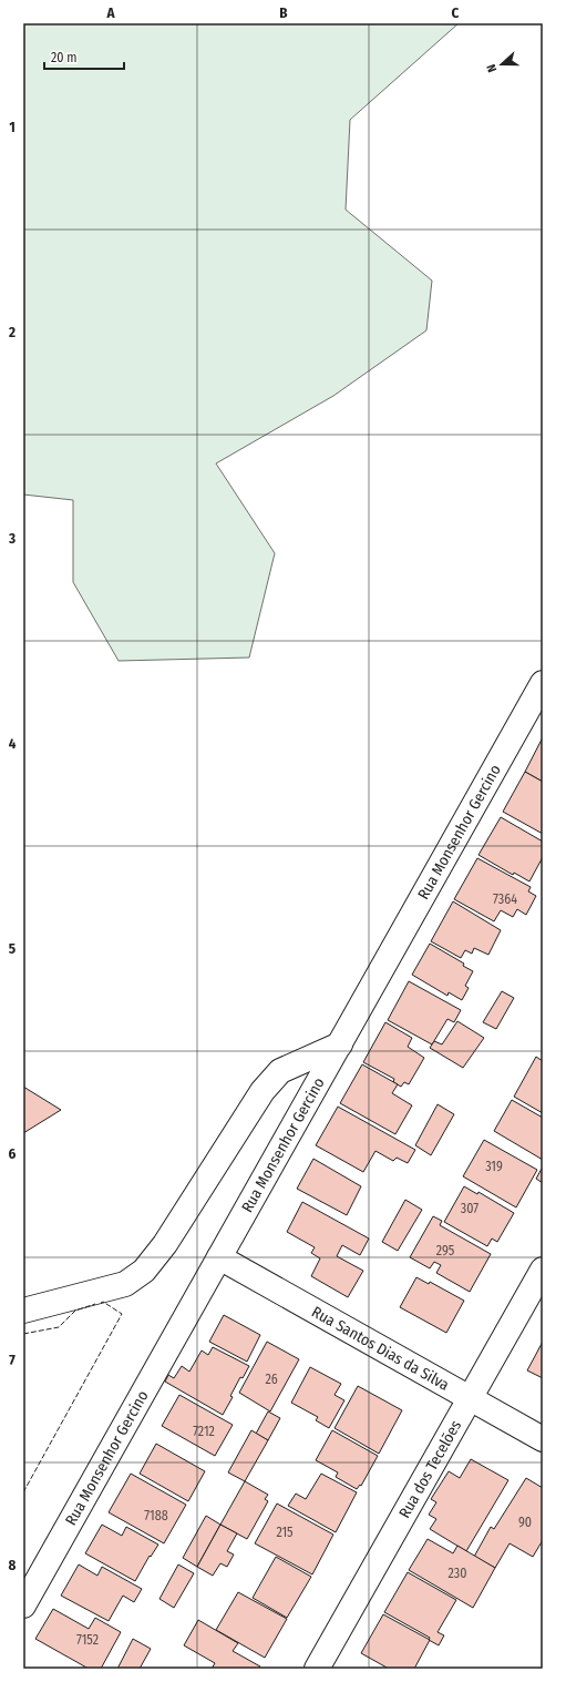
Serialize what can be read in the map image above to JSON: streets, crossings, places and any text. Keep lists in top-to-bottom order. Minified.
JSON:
{"streets":{"street":["Rua Monsenhor Gercino","Rua Santos Dias da Silva","Rua dos Tecelões"]},"crossings":[["Rua Monsenhor Gercino","Rua Santos Dias da Silva"],["Rua Santos Dias da Silva","Rua dos Tecelões"]],"house_numbers":["7364","319","307","295","26","7212","7188","90","215","230","7152"],"scale_bar":"20 m","north":"left","grid":{"columns":["A","B","C"],"rows":["1","2","3","4","5","6","7","8"]}}
